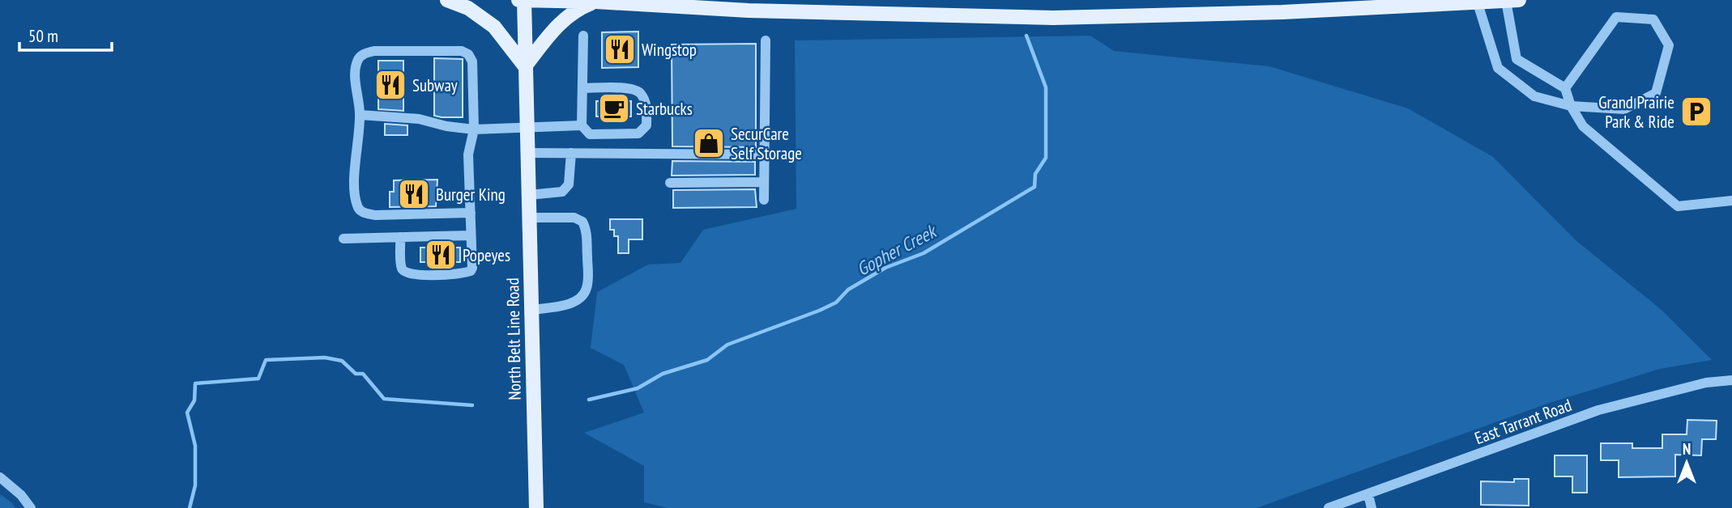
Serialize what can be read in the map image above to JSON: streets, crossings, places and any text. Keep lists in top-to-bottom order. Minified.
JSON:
{"streets":{"main road":["North Belt Line Road"],"street":["East Tarrant Road"]},"water":["Gopher Creek"],"places":{"restaurant":["Wingstop","Subway","Burger King","Popeyes"],"cafe":["Starbucks"],"parking":["Grand Prairie Park & Ride"],"shop":["SecurCare Self Storage"]},"scale_bar":"50 m","north":"top"}
